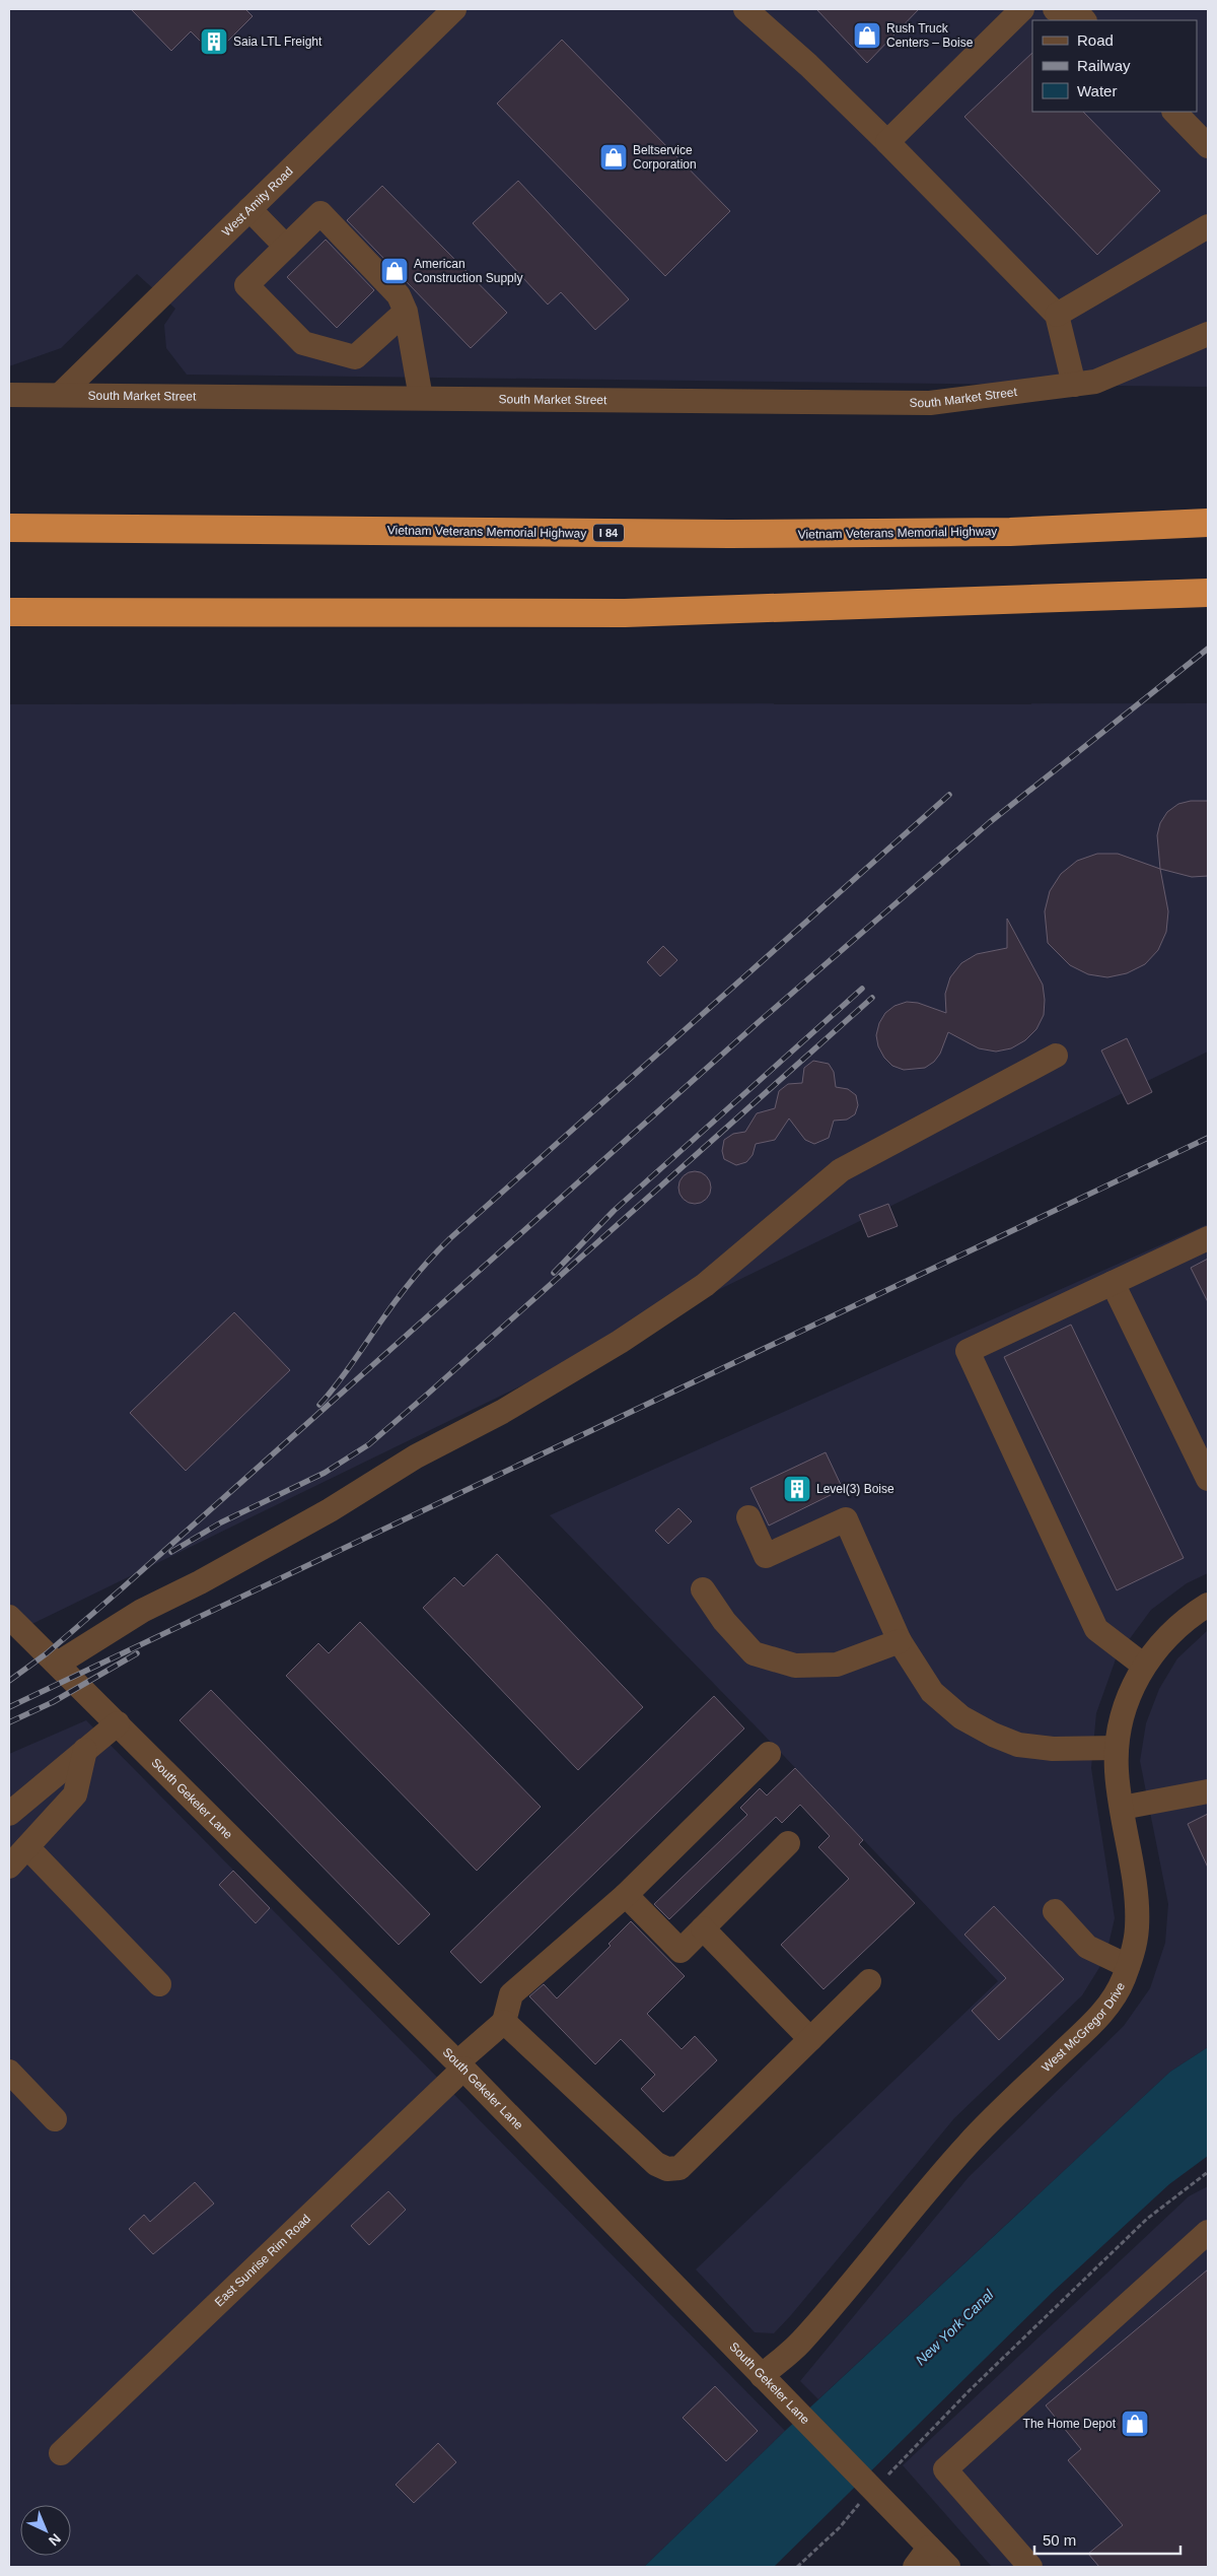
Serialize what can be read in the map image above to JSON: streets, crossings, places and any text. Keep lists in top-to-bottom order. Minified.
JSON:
{"streets":{"highway":["Vietnam Veterans Memorial Highway","I 84"],"street":["West Amity Road","South Market Street","South Gekeler Lane","West McGregor Drive","East Sunrise Rim Road"]},"crossings":[["West Amity Road","South Market Street"],["South Gekeler Lane","West McGregor Drive"],["South Gekeler Lane","East Sunrise Rim Road"]],"water":["New York Canal"],"places":{"shop":["Rush Truck Centers – Boise","Beltservice Corporation","American Construction Supply","The Home Depot"],"building":["Saia LTL Freight","Level(3) Boise"]},"legend":["Road","Railway","Water"],"scale_bar":"50 m","north":"bottom right"}
